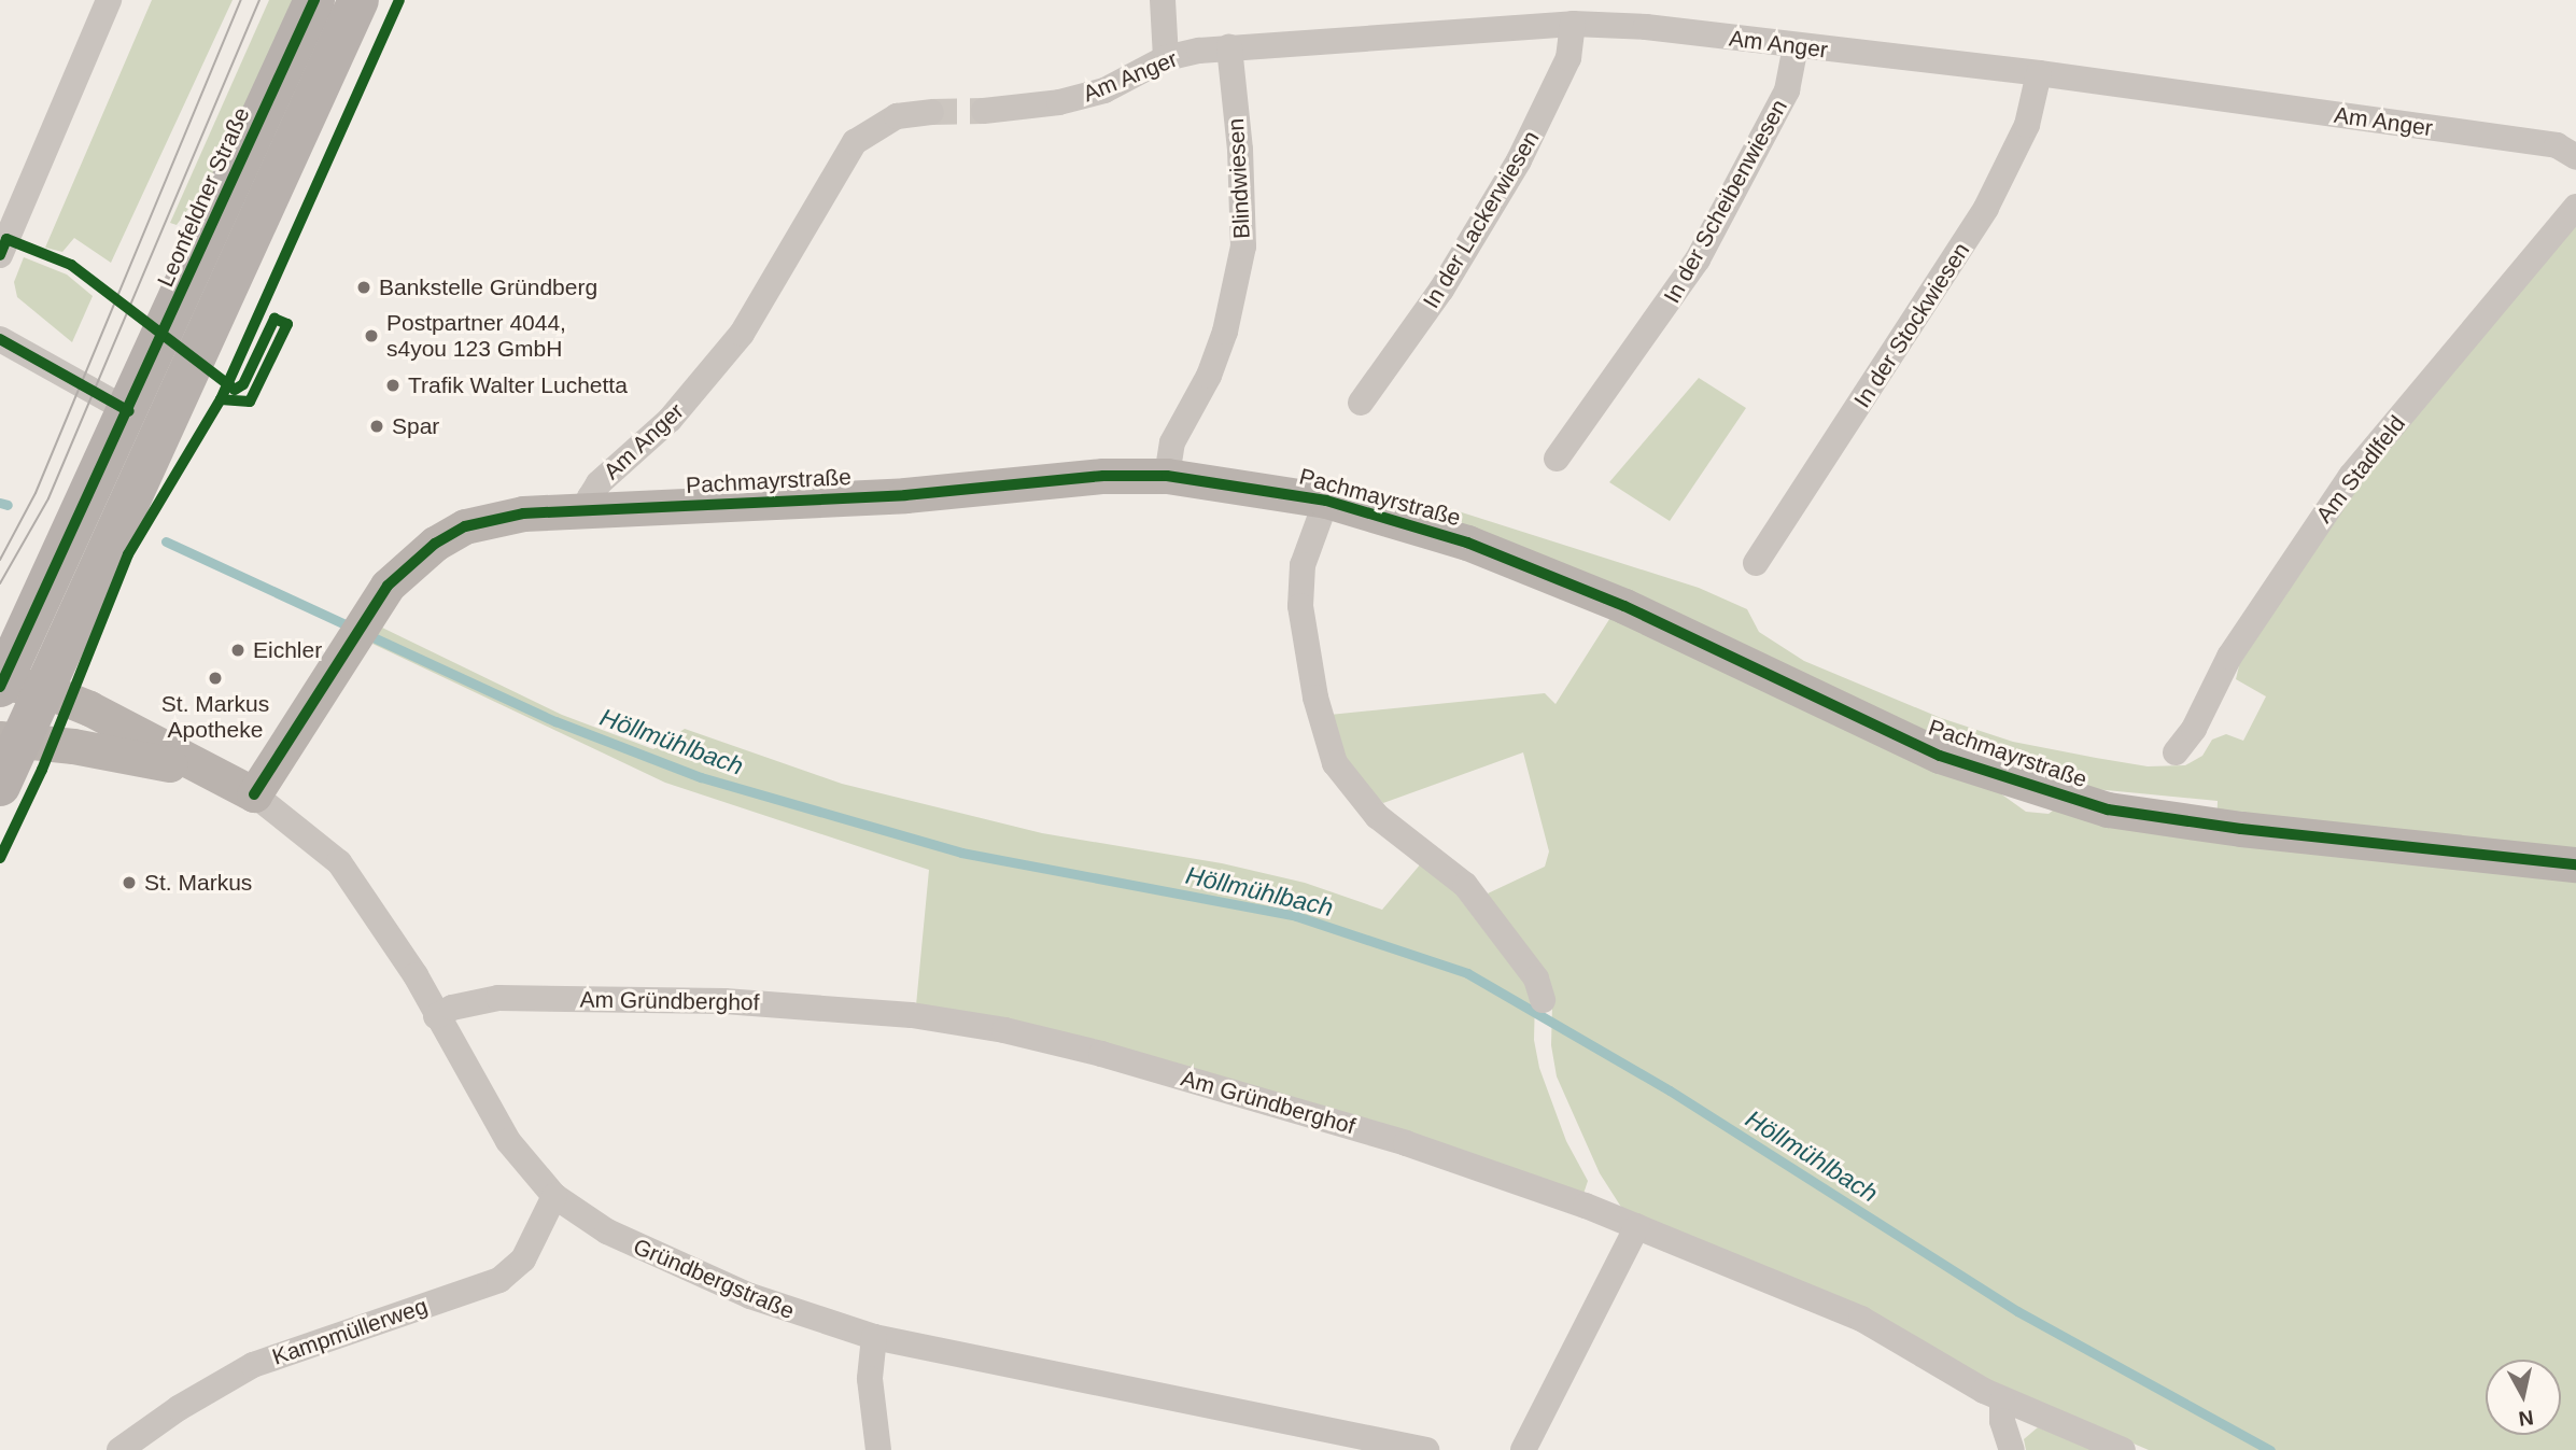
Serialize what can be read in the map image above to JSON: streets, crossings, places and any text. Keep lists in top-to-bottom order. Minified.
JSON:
{"streets":{"main road":["Leonfeldner Straße"],"street":["Am Anger","Blindwiesen","In der Scheibenwiesen","In der Lackerwiesen","In der Stockwiesen","Am Stadlfeld","Pachmayrstraße","Am Gründberghof","Gründbergstraße","Kampmüllerweg"]},"crossings":[["Am Anger","Blindwiesen"],["Am Anger","In der Scheibenwiesen"],["Am Anger","In der Lackerwiesen"],["Am Anger","In der Stockwiesen"],["Am Anger","Pachmayrstraße"],["Blindwiesen","Pachmayrstraße"],["Leonfeldner Straße","Gründbergstraße"],["Pachmayrstraße","Gründbergstraße"],["Am Gründberghof","Gründbergstraße"],["Gründbergstraße","Kampmüllerweg"]],"water":["Höllmühlbach"],"places":["Bankstelle Gründberg","Postpartner 4044, s4you 123 GmbH","Trafik Walter Luchetta","Spar","Eichler","St. Markus Apotheke","St. Markus"],"north":"bottom"}
